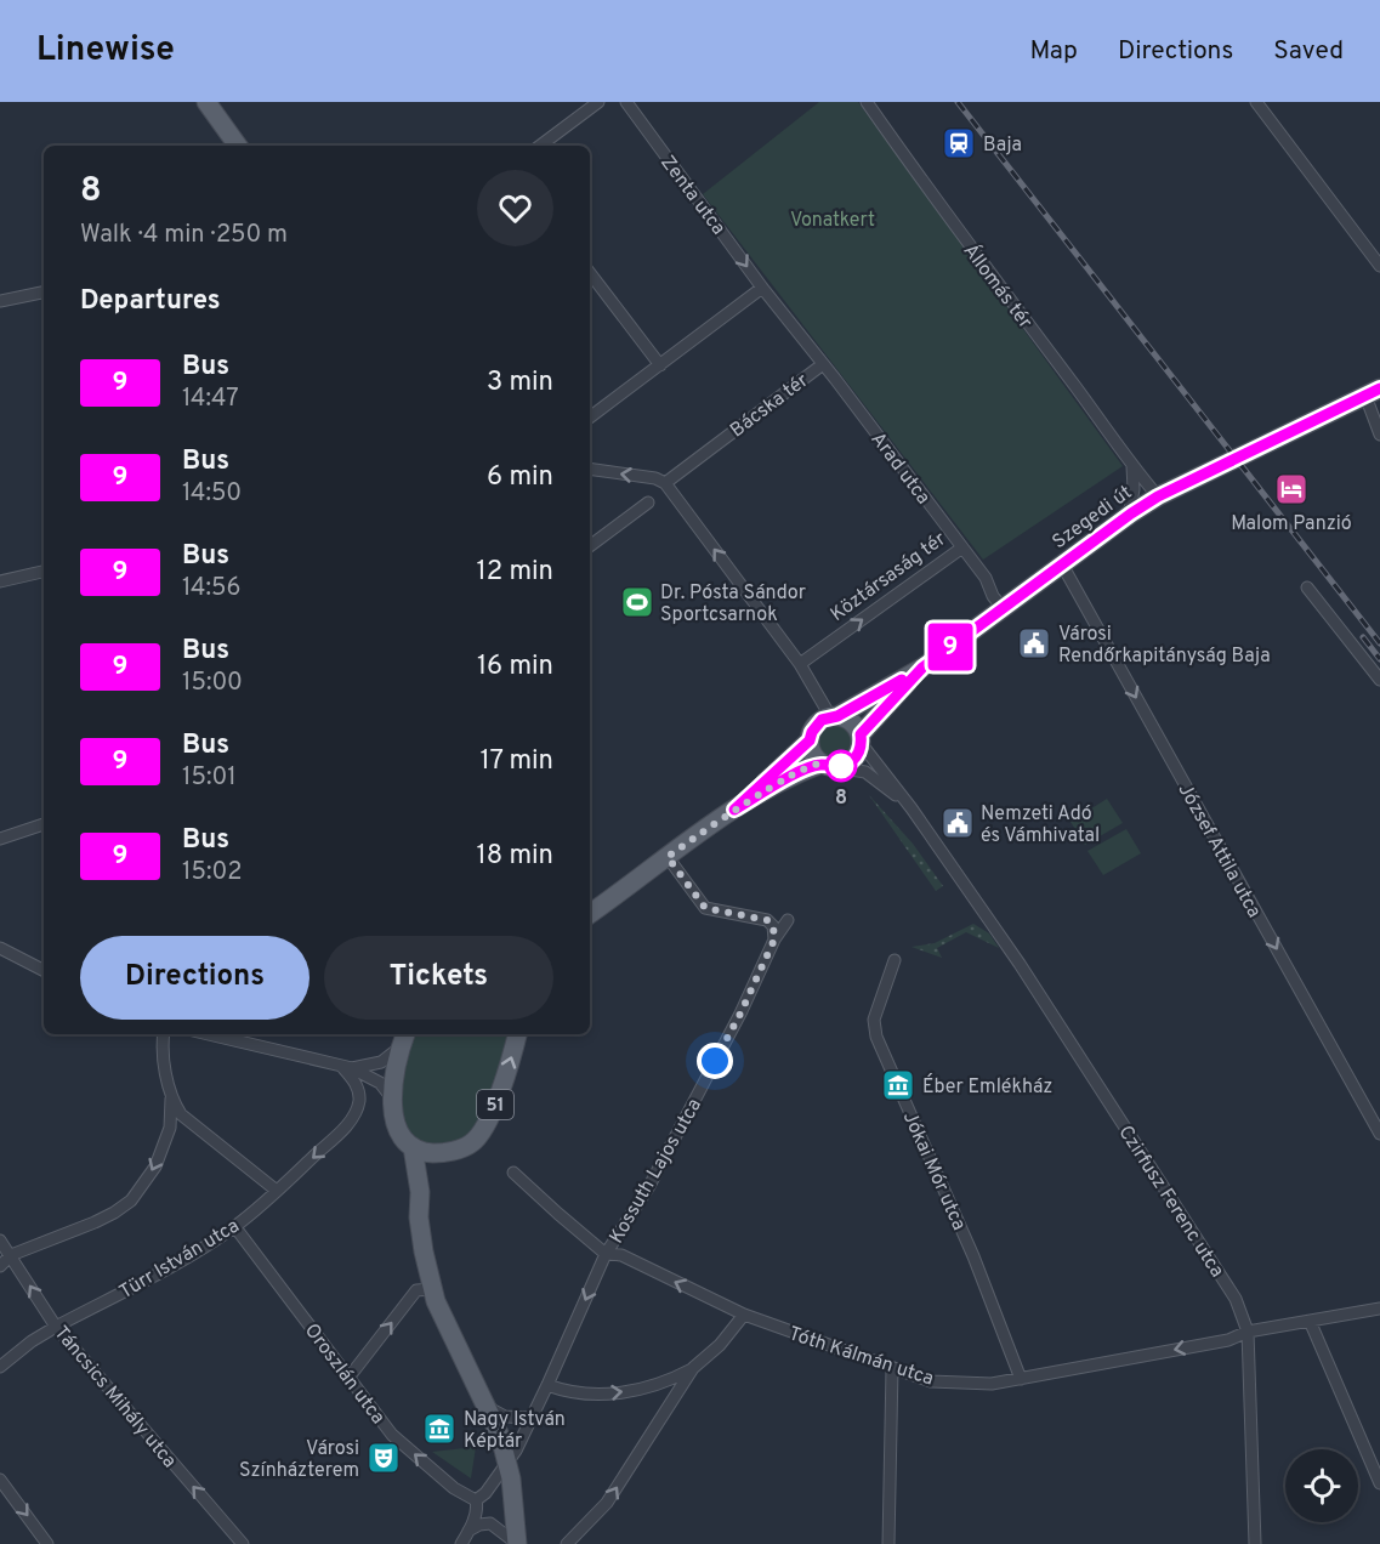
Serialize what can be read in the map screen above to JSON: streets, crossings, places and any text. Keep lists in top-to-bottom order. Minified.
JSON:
{"streets":{"main road":["Szegedi út","51"],"street":["Zenta utca","Állomás tér","Bácska tér","Arad utca","Köztársaság tér","József Attila utca","Kossuth Lajos utca","Jókai Mór utca","Czirfusz Ferenc utca","Türr István utca","Tóth Kálmán utca","Oroszlán utca","Táncsics Mihály utca"]},"crossings":[["Zenta utca","Bácska tér"],["Állomás tér","Szegedi út"],["Bácska tér","Arad utca"],["Arad utca","Szegedi út"],["Arad utca","Köztársaság tér"],["Szegedi út","József Attila utca"],["Kossuth Lajos utca","Tóth Kálmán utca"],["Kossuth Lajos utca","Oroszlán utca"],["Jókai Mór utca","Tóth Kálmán utca"],["Czirfusz Ferenc utca","Tóth Kálmán utca"],["Türr István utca","Oroszlán utca"],["Türr István utca","Táncsics Mihály utca"]],"one_way":["Zenta utca","Köztársaság tér","József Attila utca","Tóth Kálmán utca","Oroszlán utca","Táncsics Mihály utca"],"parks":["Vonatkert"],"places":{"station":["Baja"],"hotel":["Malom Panzió"],"sports":["Dr. Pósta Sándor Sportcsarnok"],"public building":["Városi Rendőrkapitányság Baja","Nemzeti Adó és Vámhivatal"],"other":["8"],"museum":["Éber Emlékház","Nagy István Képtár"],"theatre":["Városi Színházterem"]},"lines":["bus line 9"],"page":{"header":"Linewise","nav":["Map","Directions","Saved"],"on_map":"9","heading":[["8","Walk · 4 min · 250 m"],"Departures"],"list":[{"mark":"9","name":"Bus","note":"14:47","value":"3 min"},{"mark":"9","name":"Bus","note":"14:50","value":"6 min"},{"mark":"9","name":"Bus","note":"14:56","value":"12 min"},{"mark":"9","name":"Bus","note":"15:00","value":"16 min"},{"mark":"9","name":"Bus","note":"15:01","value":"17 min"},{"mark":"9","name":"Bus","note":"15:02","value":"18 min"}],"buttons":["Directions","Tickets"]}}
